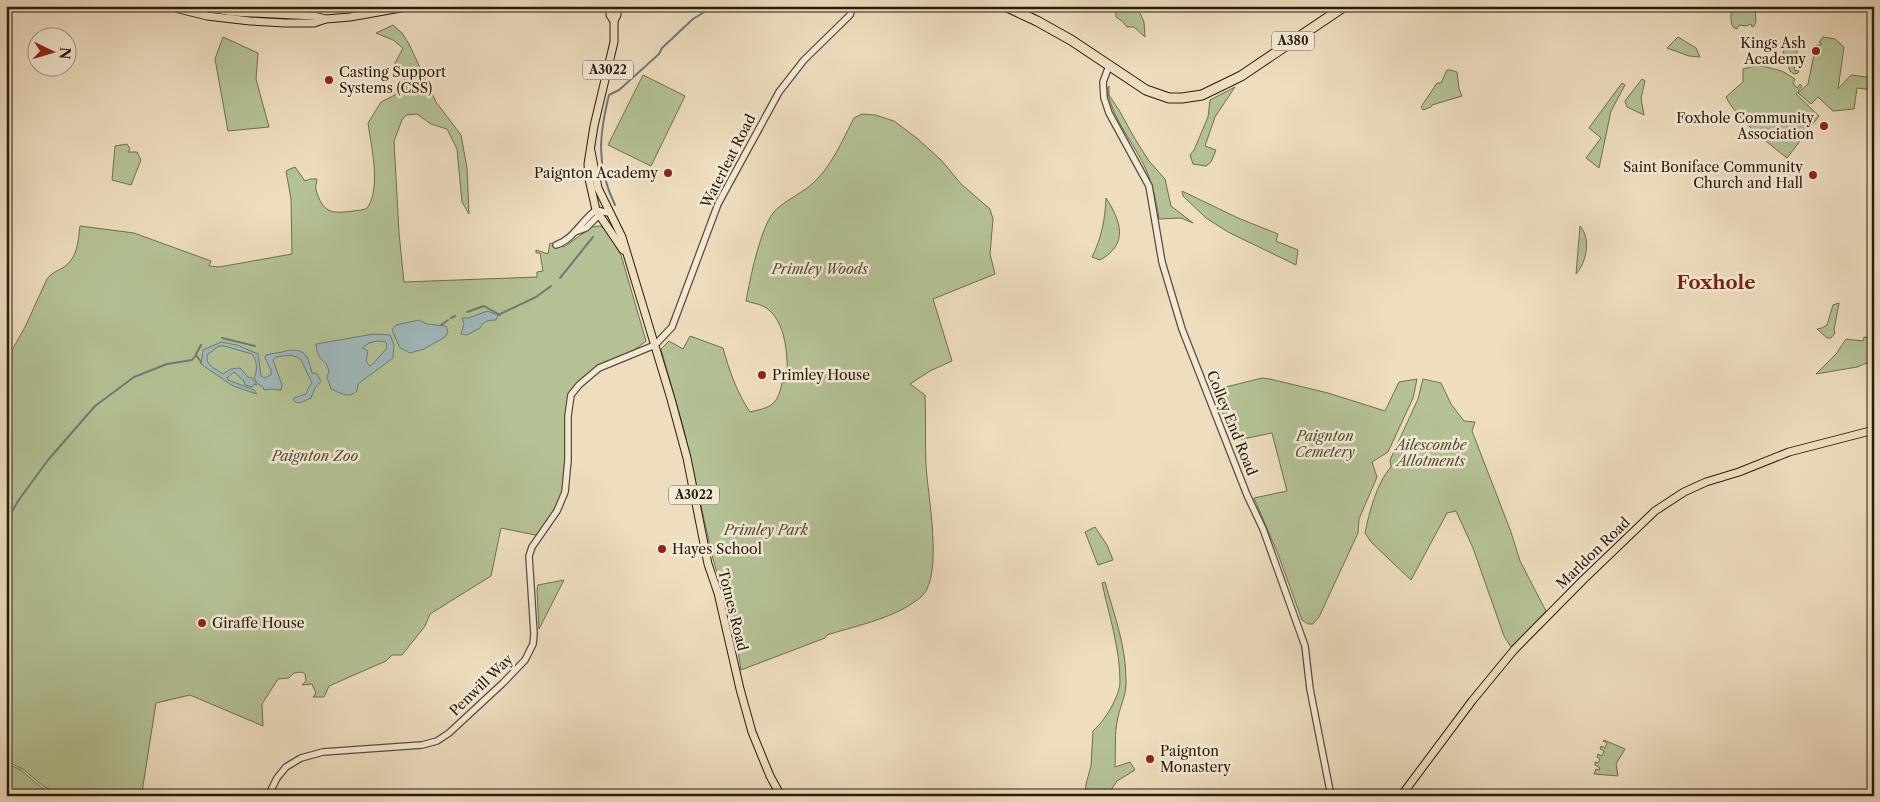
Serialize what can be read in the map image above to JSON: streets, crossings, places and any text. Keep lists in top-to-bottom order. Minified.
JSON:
{"streets":{"highway":["A380"],"main road":["A3022","Marldon Road","Totnes Road"],"street":["Waterleat Road","Colley End Road","Penwill Way"]},"crossings":[["A380","Colley End Road"],["Waterleat Road","Totnes Road"],["Waterleat Road","Penwill Way"],["Totnes Road","Penwill Way"]],"districts":["Foxhole"],"parks":["Primley Woods","Paignton Cemetery","Ailescombe Allotments","Paignton Zoo","Primley Park"],"places":["Kings Ash Academy","Casting Support Systems (CSS)","Foxhole Community Association","Paignton Academy","Saint Boniface Community Church and Hall","Primley House","Hayes School","Giraffe House","Paignton Monastery"],"north":"right"}
